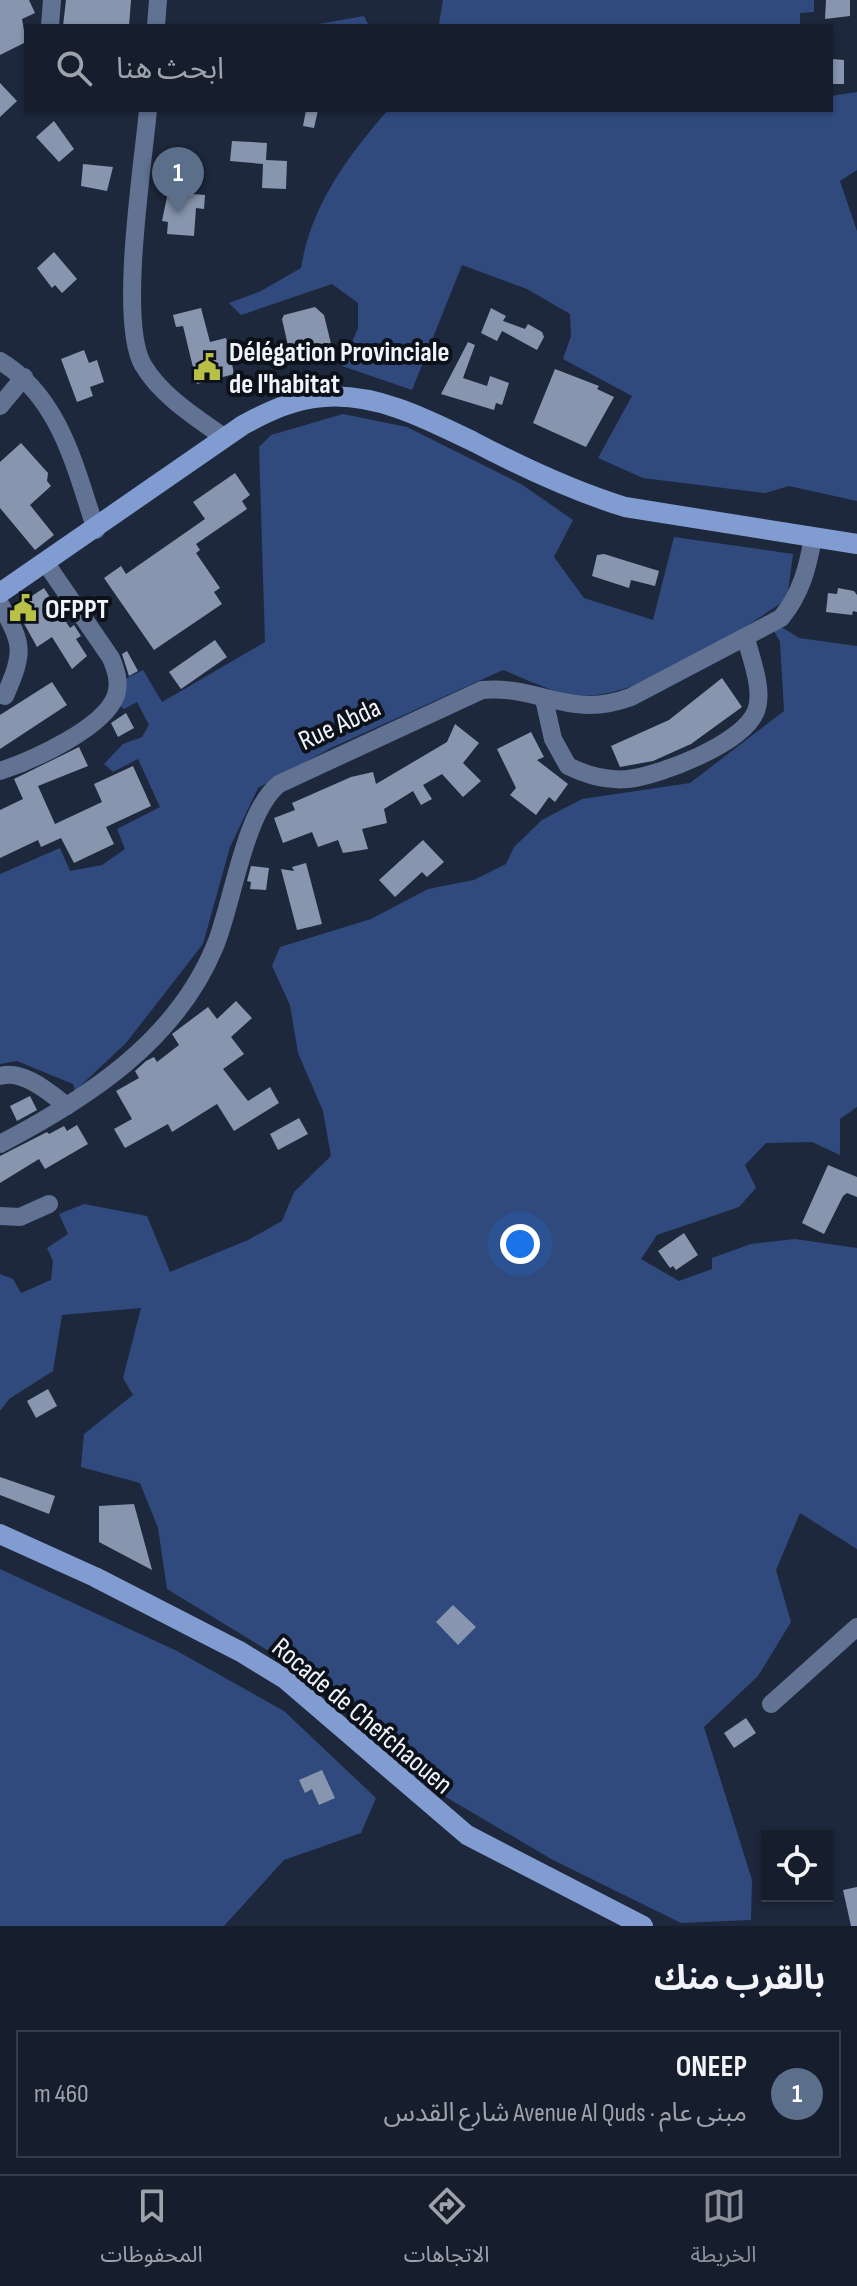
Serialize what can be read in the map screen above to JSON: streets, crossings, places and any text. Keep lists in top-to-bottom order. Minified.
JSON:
{"streets":{"street":["Rue Abda","Rocade de Chefchaouen"]},"places":{"public building":["Délégation Provinciale de l'habitat","OFPPT"]},"page":{"search":"ابحث هنا","pins":"1","heading":"بالقرب منك","list":[{"mark":"1","name":"ONEEP","note":"مبنى عام · Avenue Al Quds شارع القدس","value":"460 m"}],"nav":["الخريطة","الاتجاهات","المحفوظات"]}}
